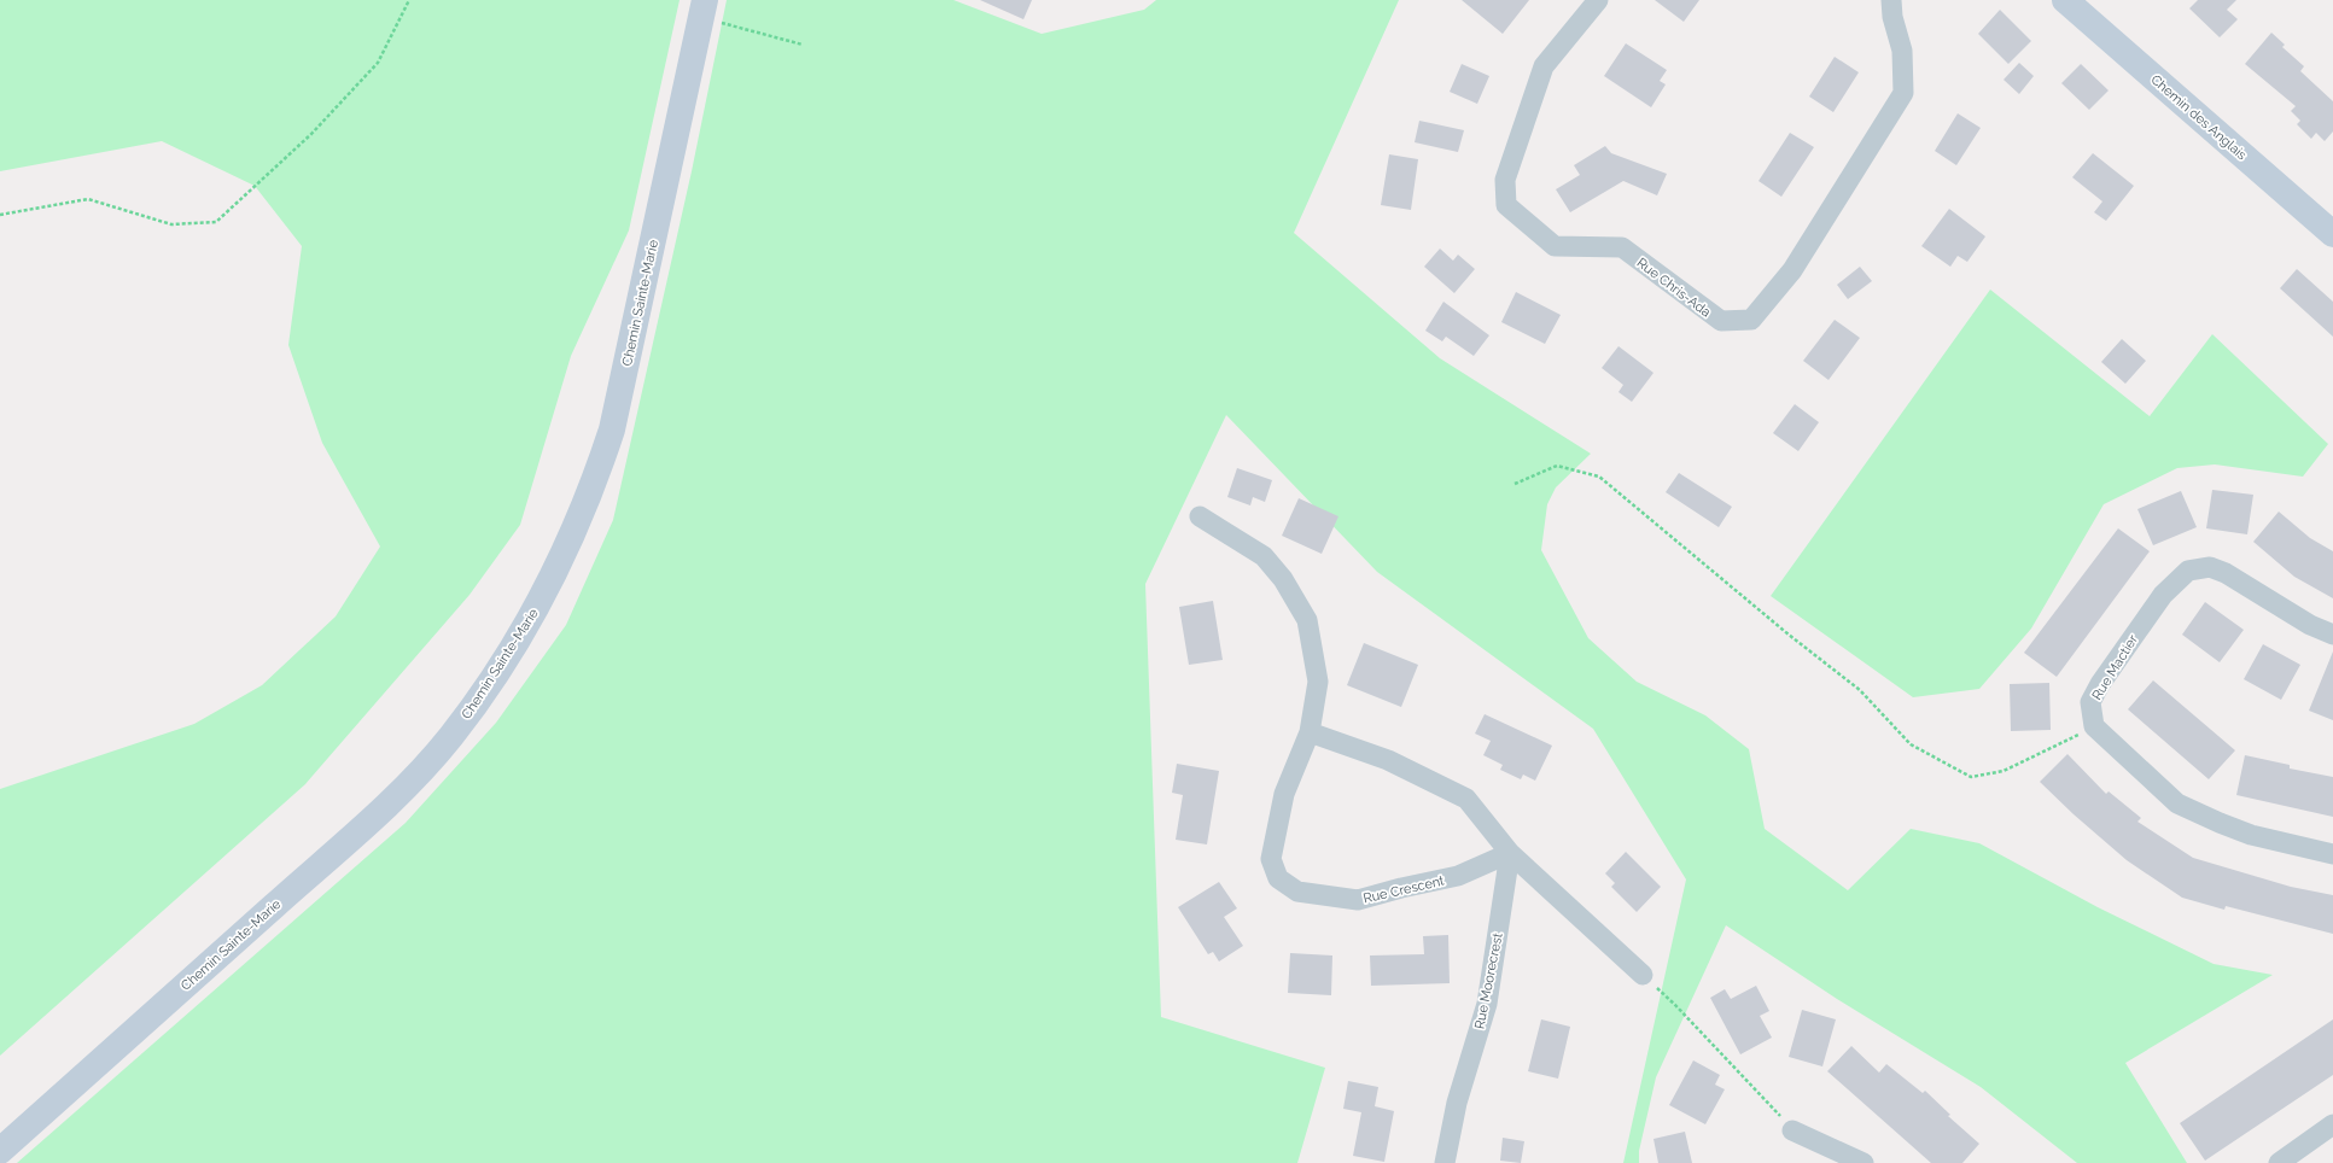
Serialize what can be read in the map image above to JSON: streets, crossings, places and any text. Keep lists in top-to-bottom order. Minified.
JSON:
{"streets":{"street":["Chemin des Anglais","Rue Chris-Ada","Chemin Sainte-Marie","Rue Mactier","Rue Crescent","Rue Moorecrest"]},"crossings":[["Rue Crescent","Rue Moorecrest"]]}
